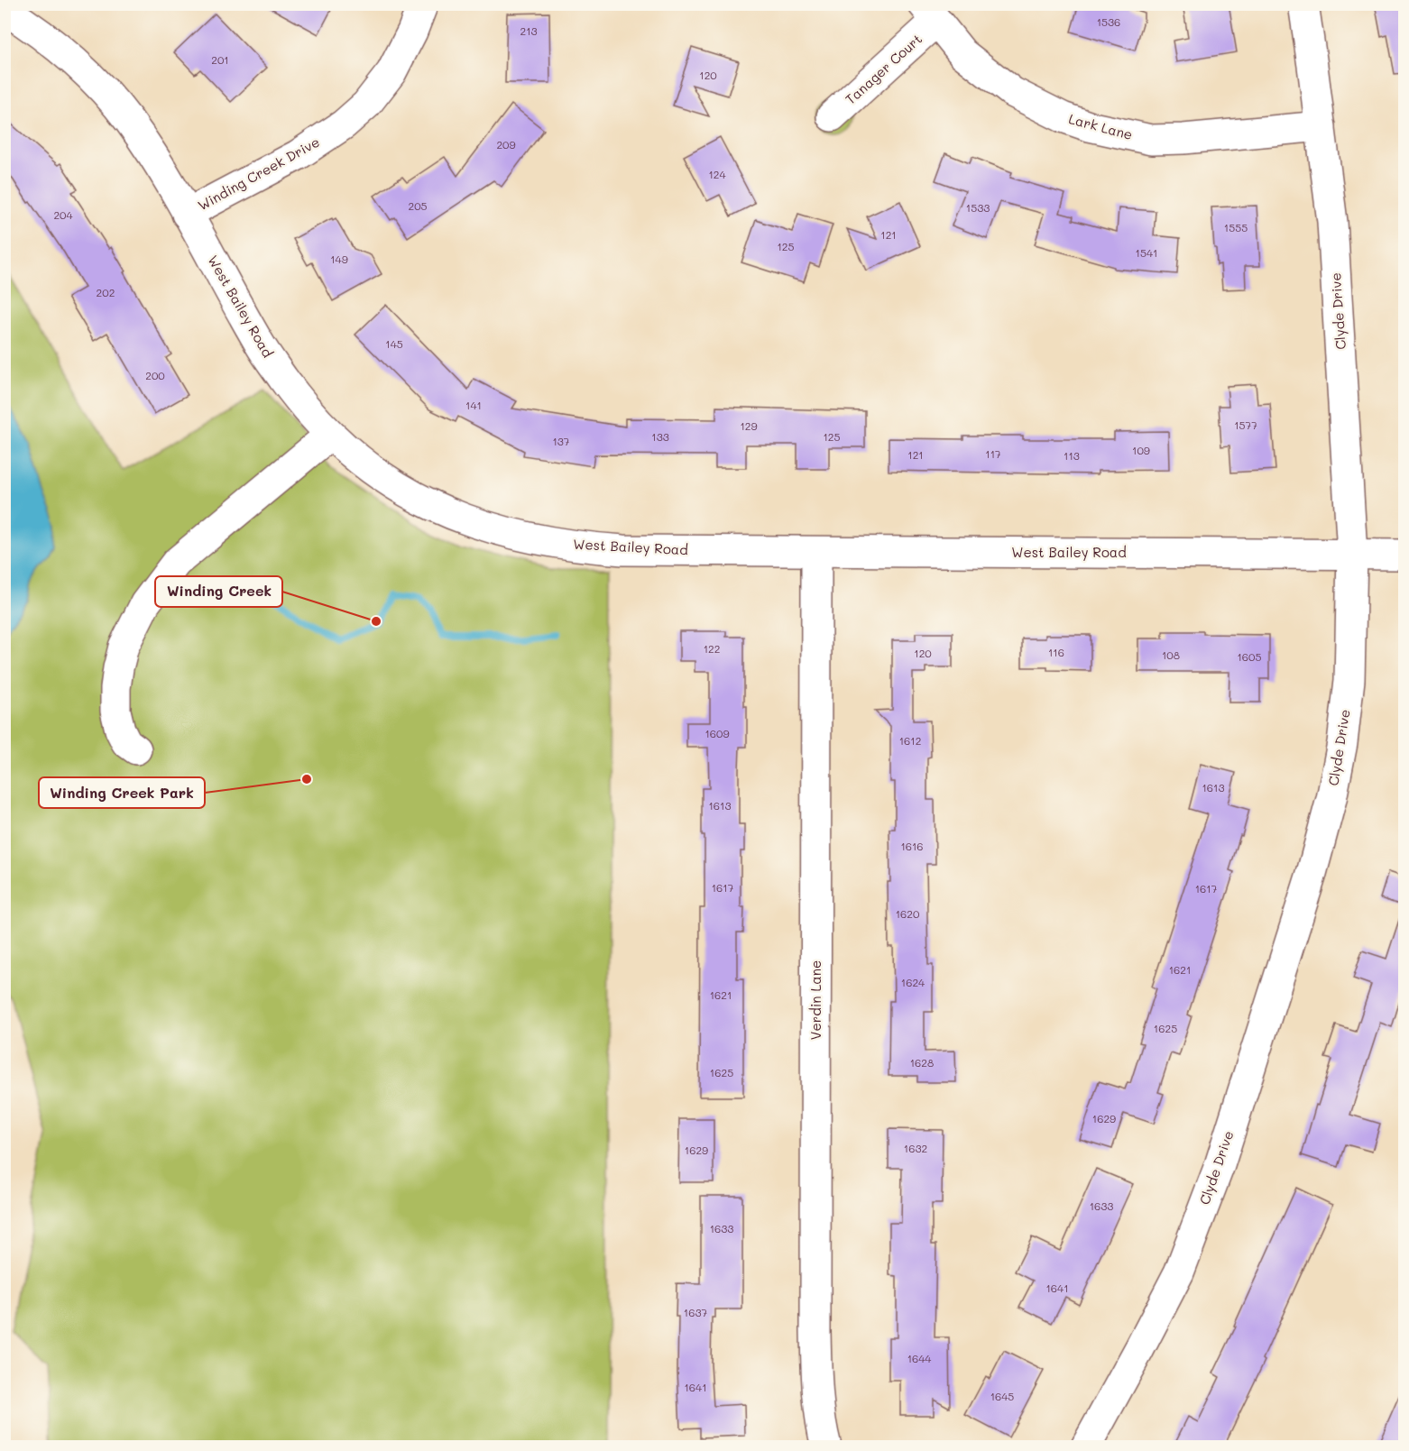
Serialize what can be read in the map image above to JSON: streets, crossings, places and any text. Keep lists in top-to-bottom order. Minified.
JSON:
{"streets":{"street":["Tanager Court","Lark Lane","Winding Creek Drive","West Bailey Road","Clyde Drive","Verdin Lane"]},"crossings":[["Tanager Court","Lark Lane"],["Lark Lane","Clyde Drive"],["Winding Creek Drive","West Bailey Road"],["West Bailey Road","Clyde Drive"],["West Bailey Road","Verdin Lane"]],"places":["Winding Creek","Winding Creek Park"],"house_numbers":["1536","213","201","120","209","124","205","1533","204","1555","121","125","1541","149","202","145","200","141","1577","129","133","125","137","109","117","121","113","122","116","120","108","1605","1609","1612","1613","1613","1616","1617","1617","1620","1621","1624","1621","1625","1628","1625","1629","1632","1629","1633","1633","1641","1637","1644","1641","1645"]}
